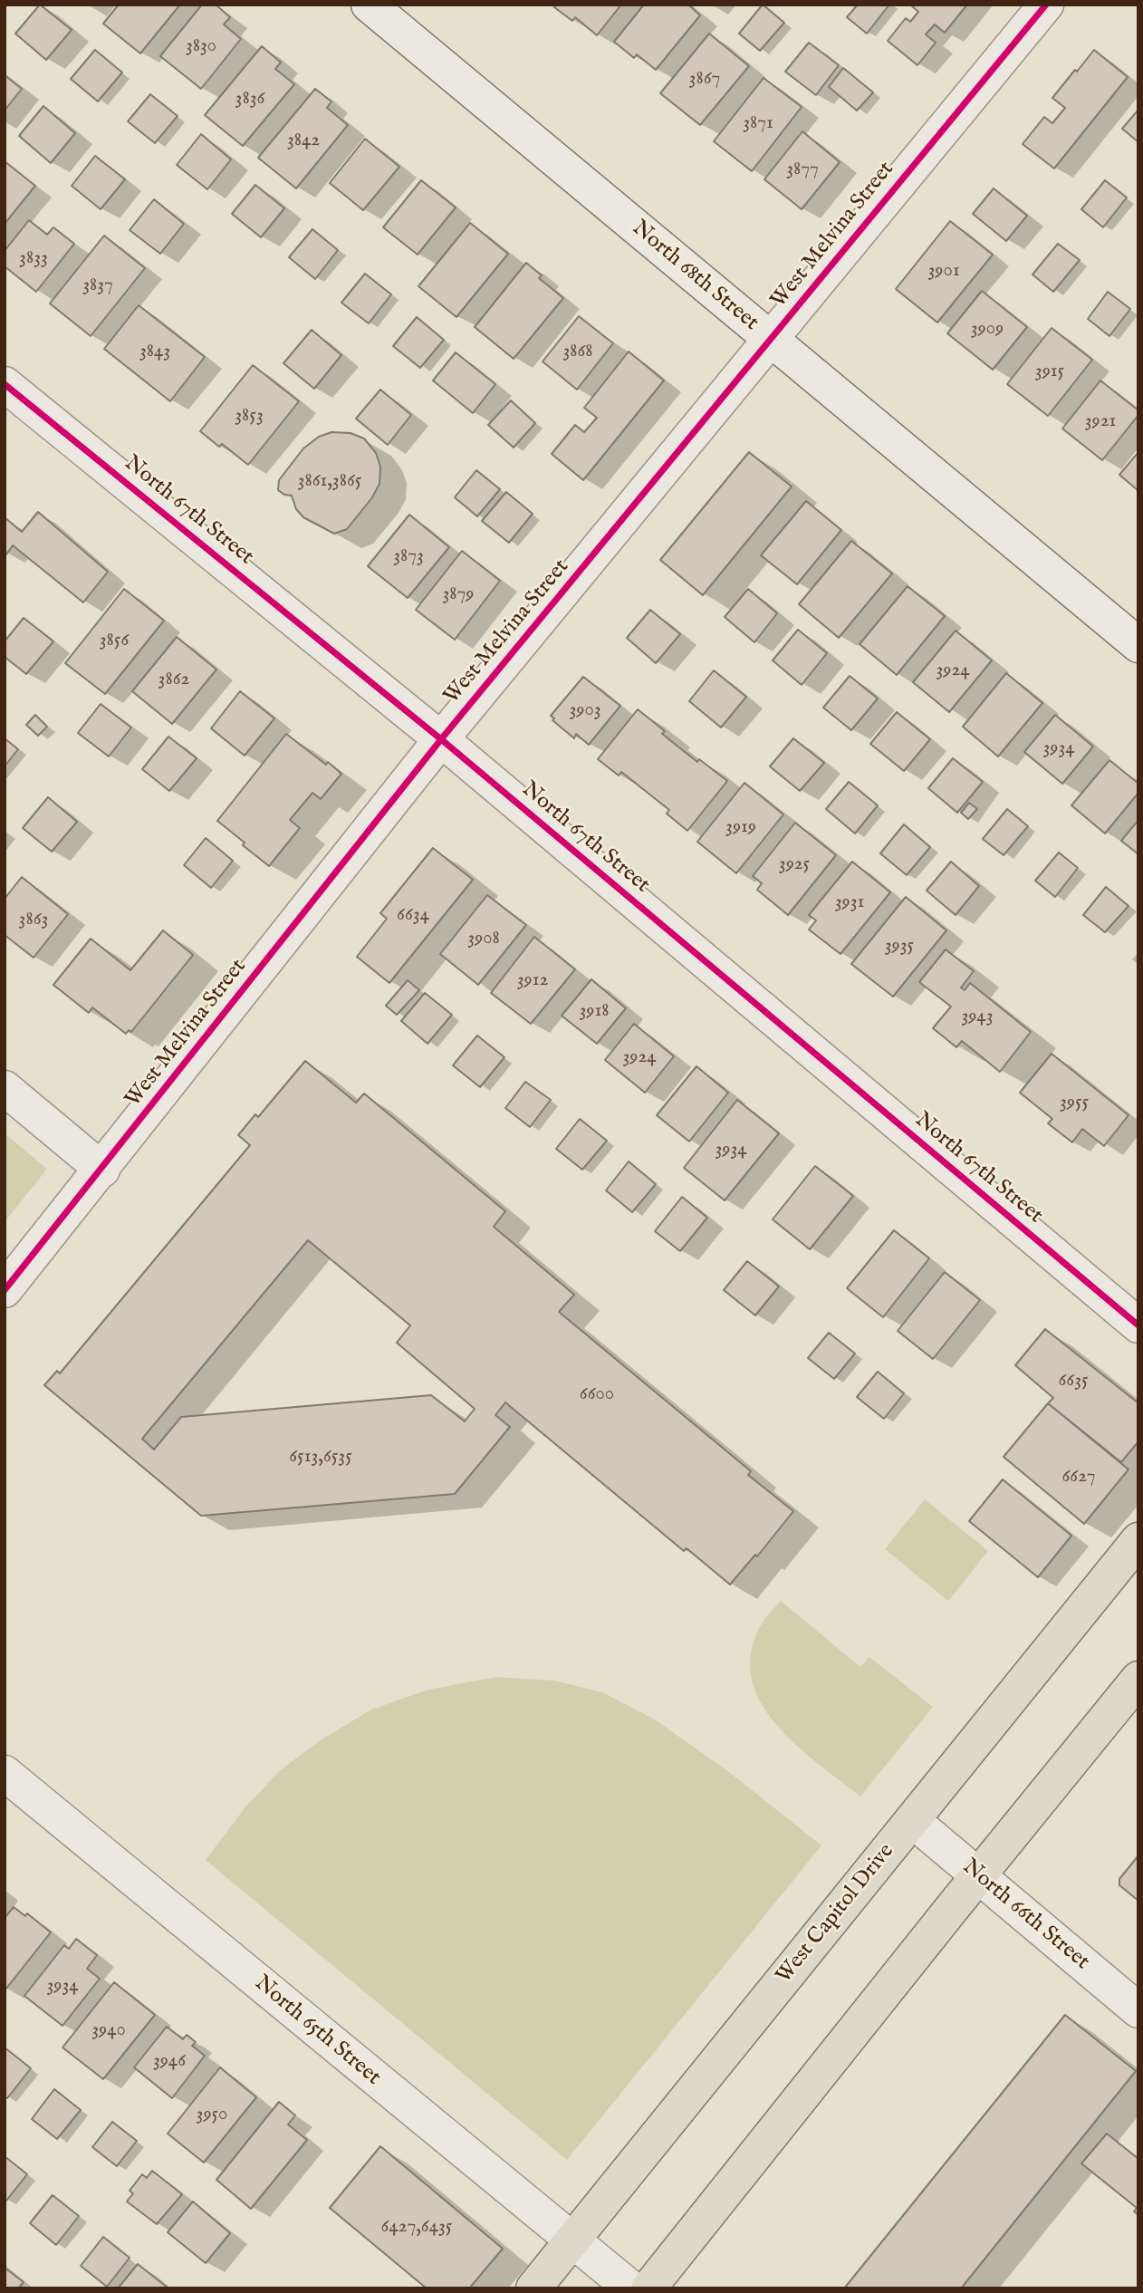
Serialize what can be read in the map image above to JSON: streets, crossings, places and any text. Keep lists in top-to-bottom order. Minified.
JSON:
{"streets":{"main road":["West Capitol Drive"],"street":["West Melvina Street","North 68th Street","North 67th Street","North 66th Street","North 65th Street"]},"crossings":[["West Melvina Street","North 68th Street"],["West Melvina Street","North 67th Street"],["West Capitol Drive","North 66th Street"],["West Capitol Drive","North 65th Street"]],"house_numbers":["3830","3867","3836","3871","3842","3877","3833","3901","3837","3909","3843","3868","3915","3853","3921","3861,3865","3873","3879","3856","3924","3862","3903","3934","3919","3925","3931","6634","3863","3908","3935","3912","3918","3943","3924","3955","3934","6635","6600","6513,6535","6627","3934","3940","3946","3950","6427,6435"]}
